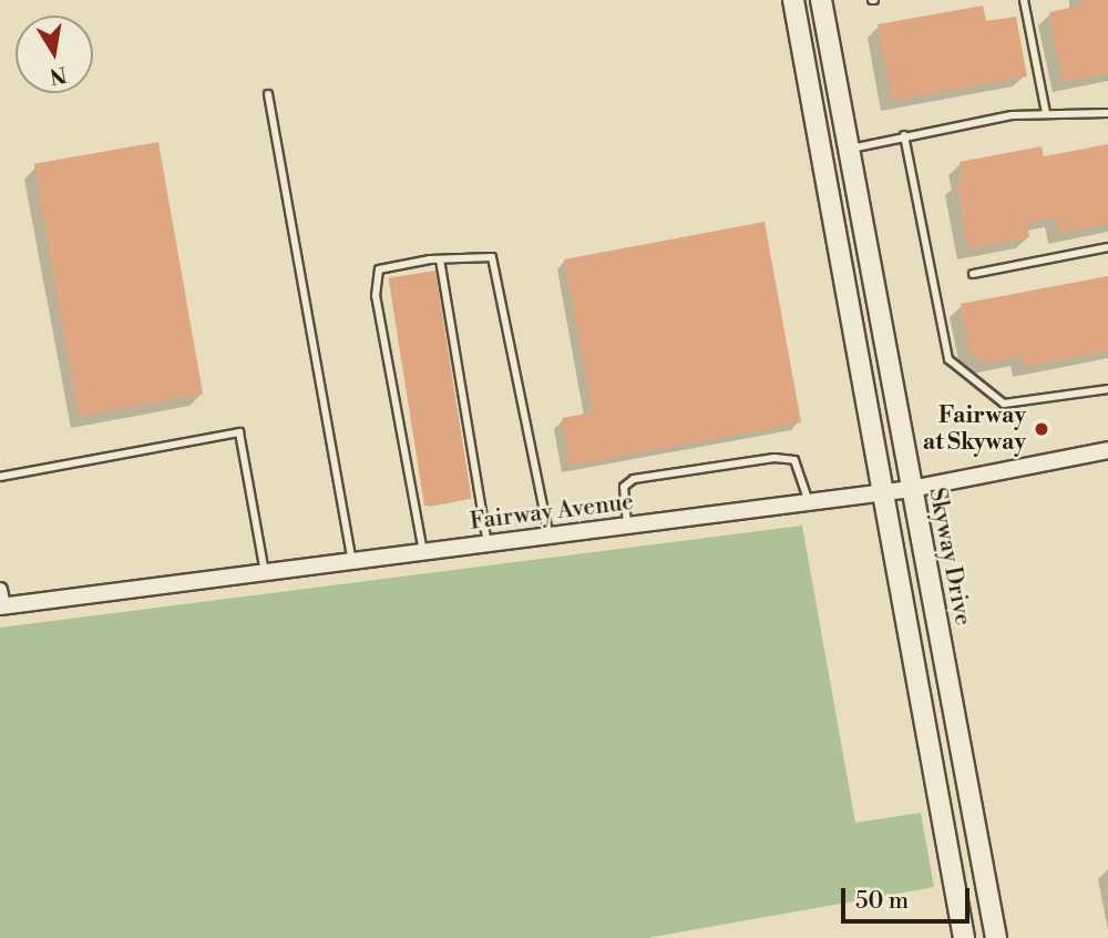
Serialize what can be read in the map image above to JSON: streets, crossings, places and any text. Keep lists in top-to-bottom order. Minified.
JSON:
{"streets":{"main road":["Skyway Drive"],"street":["Fairway Avenue"]},"crossings":[["Fairway Avenue","Skyway Drive"]],"places":["Fairway at Skyway"],"scale_bar":"50 m","north":"bottom"}
